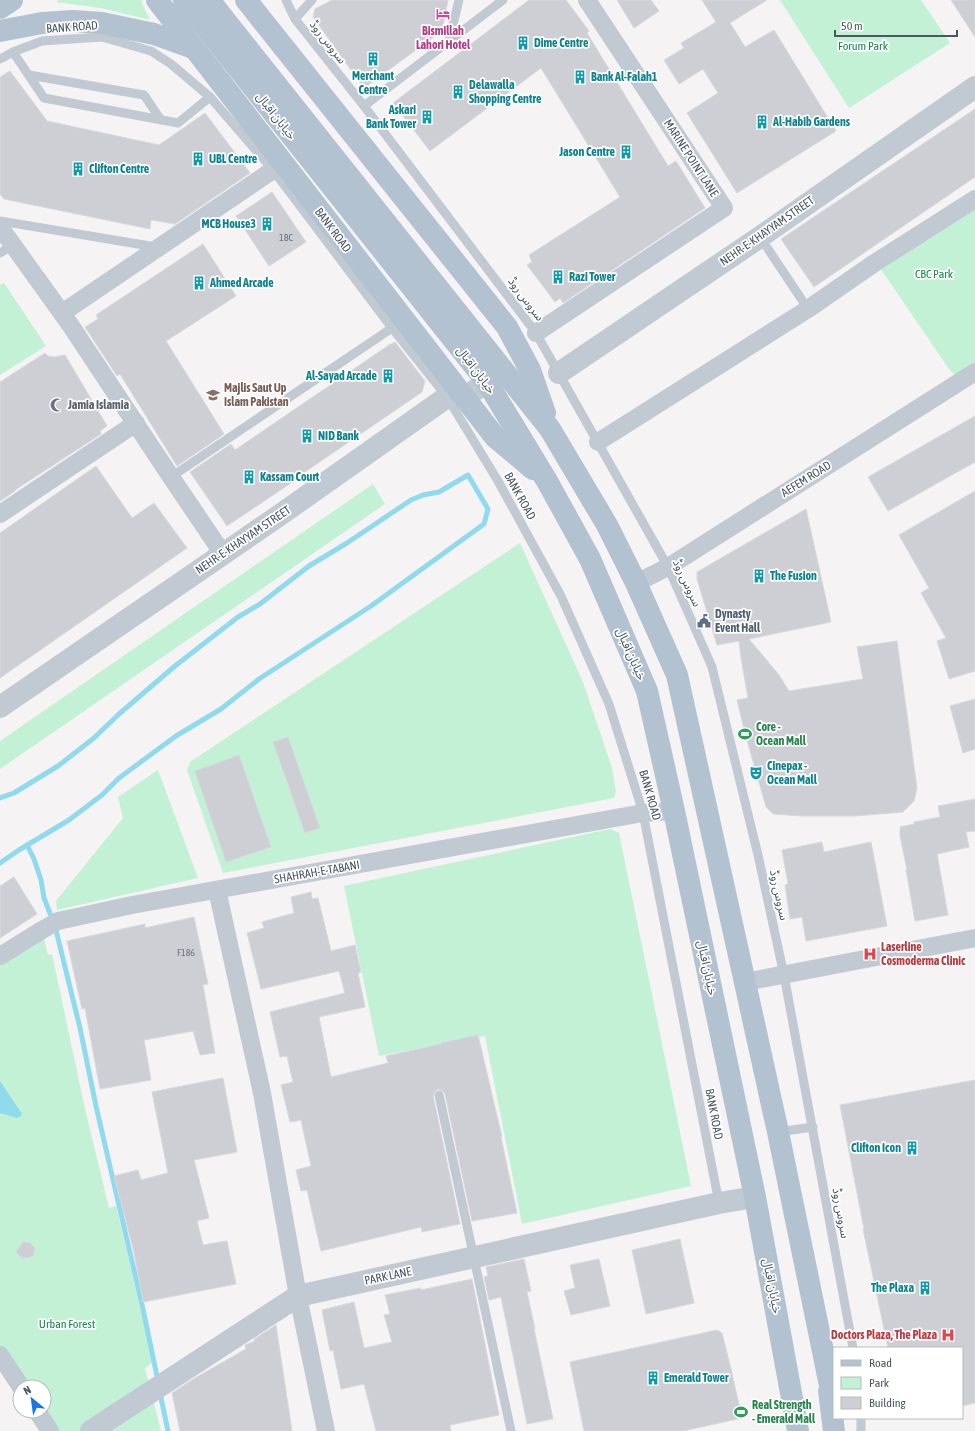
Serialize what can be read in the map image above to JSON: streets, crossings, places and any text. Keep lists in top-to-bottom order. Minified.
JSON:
{"streets":{"main road":["خیابان اقبال"],"street":["MARINE POINT LANE","NEHR-E-KHAYYAM STREET","AEFEM ROAD","SHAHRAH-E-TABANI","PARK LANE"],"lane":["BANK ROAD","سروس روڈ"]},"crossings":[["BANK ROAD","NEHR-E-KHAYYAM STREET"],["BANK ROAD","SHAHRAH-E-TABANI"],["BANK ROAD","PARK LANE"],["سروس روڈ","MARINE POINT LANE"],["سروس روڈ","NEHR-E-KHAYYAM STREET"],["سروس روڈ","AEFEM ROAD"],["خیابان اقبال","NEHR-E-KHAYYAM STREET"],["خیابان اقبال","AEFEM ROAD"],["خیابان اقبال","SHAHRAH-E-TABANI"],["خیابان اقبال","PARK LANE"]],"parks":["Forum Park","CBC Park","Urban Forest"],"places":{"hotel":["Bismillah Lahori Hotel"],"building":["Dime Centre","Merchant Centre","Bank Al-Falah1","Delawalla Shopping Centre","Askari Bank Tower","Al-Habib Gardens","Jason Centre","UBL Centre","Clifton Centre","MCB House3","Razi Tower","Ahmed Arcade","Al-Sayad Arcade","NID Bank","Kassam Court","The Fusion","Clifton Icon","The Plaxa","Emerald Tower"],"school or university":["Majlis Saut Up Islam Pakistan"],"mosque":["Jamia Islamia"],"public building":["Dynasty Event Hall"],"sports":["Core - Ocean Mall","Real Strength - Emerald Mall"],"theatre":["Cinepax - Ocean Mall"],"hospital":["Laserline Cosmoderma Clinic","Doctors Plaza, The Plaza"]},"house_numbers":["1BC","F186"],"legend":["Road","Park","Building"],"scale_bar":"50 m","north":"top left"}
